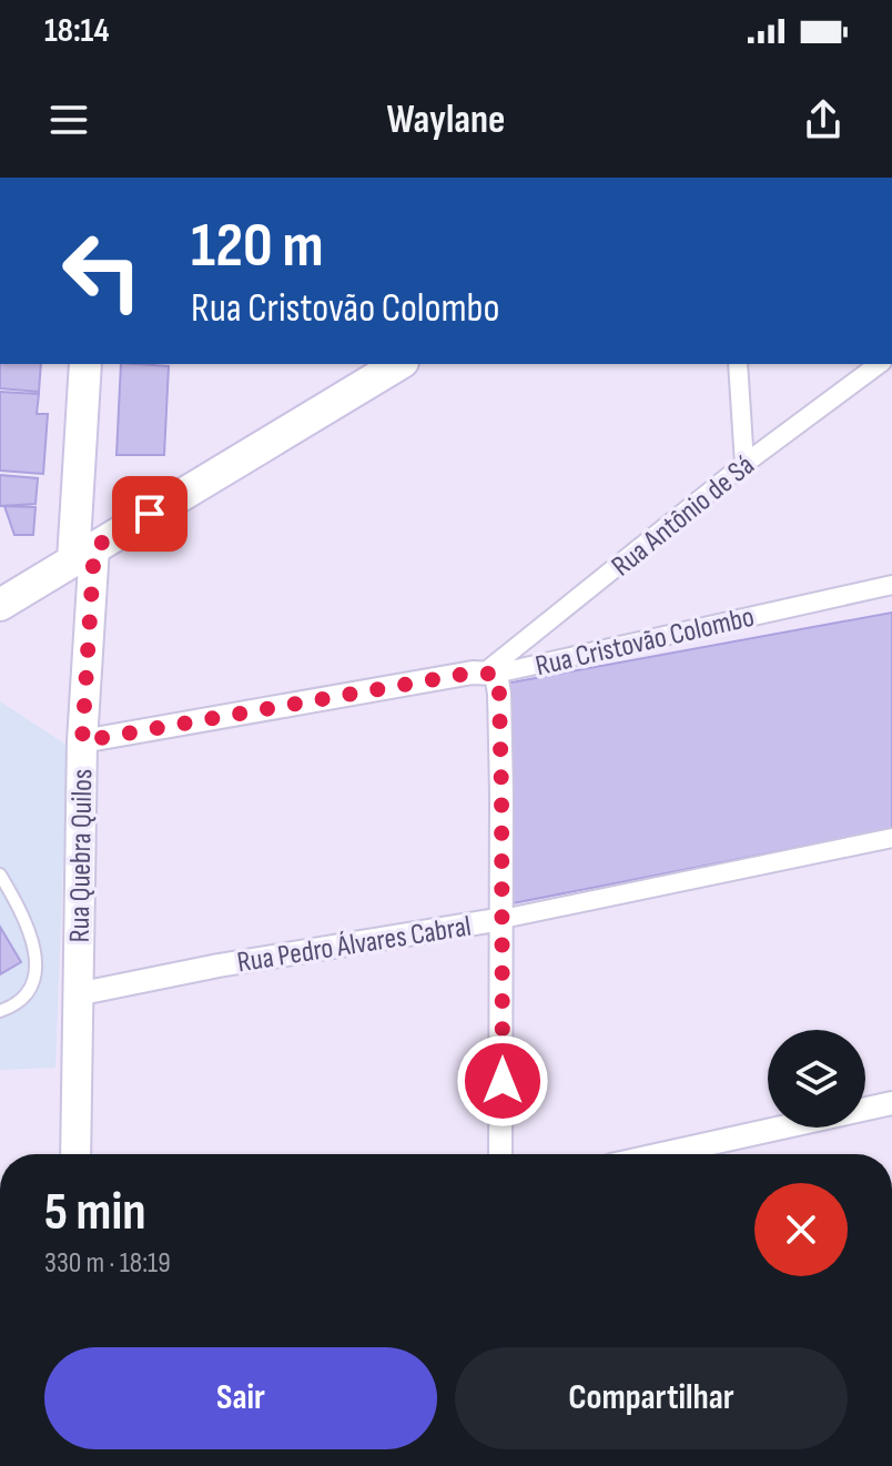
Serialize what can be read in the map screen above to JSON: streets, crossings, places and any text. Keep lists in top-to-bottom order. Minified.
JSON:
{"streets":{"street":["Rua Antônio de Sá","Rua Cristovão Colombo","Rua Quebra Quilos","Rua Pedro Álvares Cabral"]},"crossings":[["Rua Antônio de Sá","Rua Cristovão Colombo"],["Rua Cristovão Colombo","Rua Quebra Quilos"],["Rua Quebra Quilos","Rua Pedro Álvares Cabral"]],"page":{"status":"18:14","header":"Waylane","turn":["120 m","Rua Cristovão Colombo"],"heading":["5 min","330 m · 18:19"],"buttons":["Sair","Compartilhar"]}}
